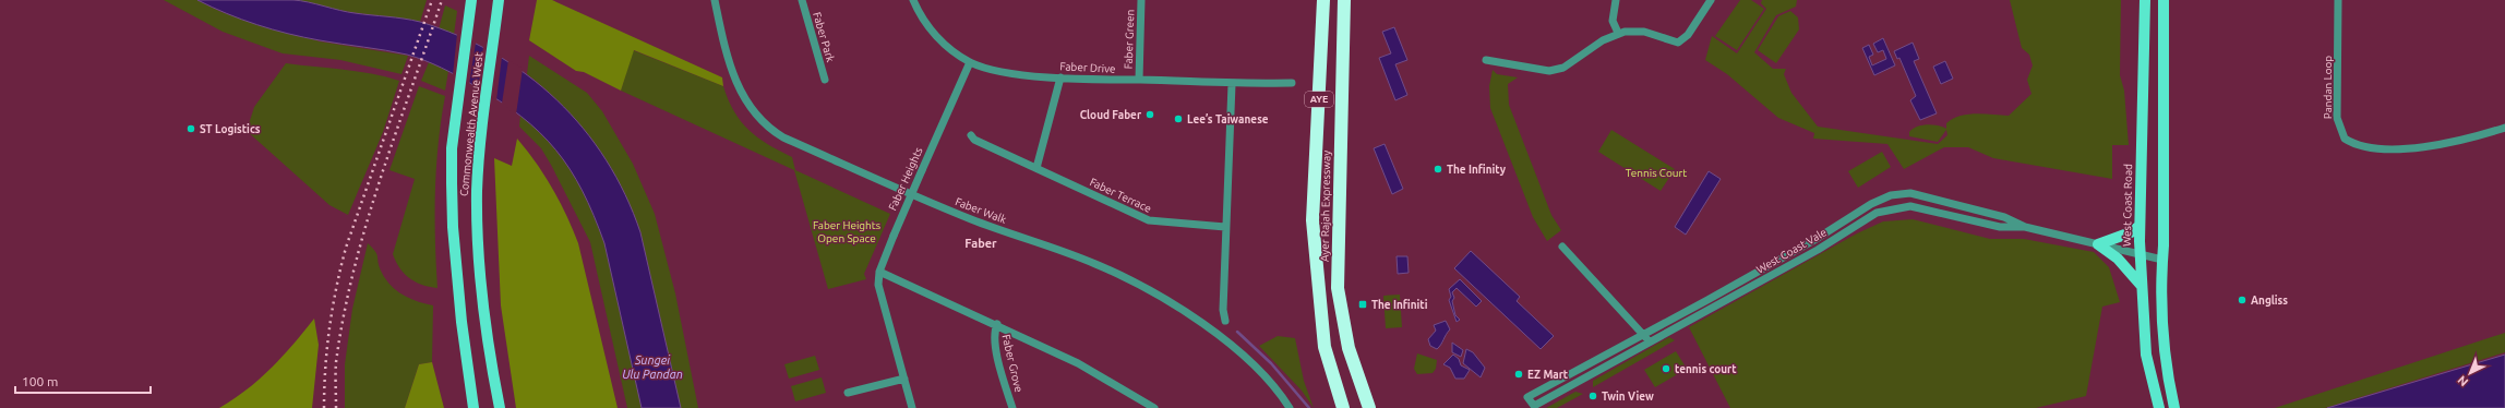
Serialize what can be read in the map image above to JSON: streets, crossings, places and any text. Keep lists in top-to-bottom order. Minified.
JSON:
{"streets":{"highway":["AYE","Ayer Rajah Expressway"],"main road":["Commonwealth Avenue West","West Coast Road"],"street":["Faber Park","Faber Green","Faber Drive","Pandan Loop","Faber Heights","Faber Terrace","Faber Walk","West Coast Vale","Faber Grove"]},"crossings":[["Faber Green","Faber Drive"],["Faber Drive","Faber Heights"],["West Coast Road","West Coast Vale"]],"districts":["Faber"],"water":["Sungei Ulu Pandan"],"parks":["Tennis Court","Faber Heights Open Space"],"places":{"other":["Cloud Faber","Lee’s Taiwanese","ST Logistics","The Infinity","Angliss","tennis court","EZ Mart","Twin View"],"transit":["The Infiniti"]},"scale_bar":"100 m","north":"bottom left"}
